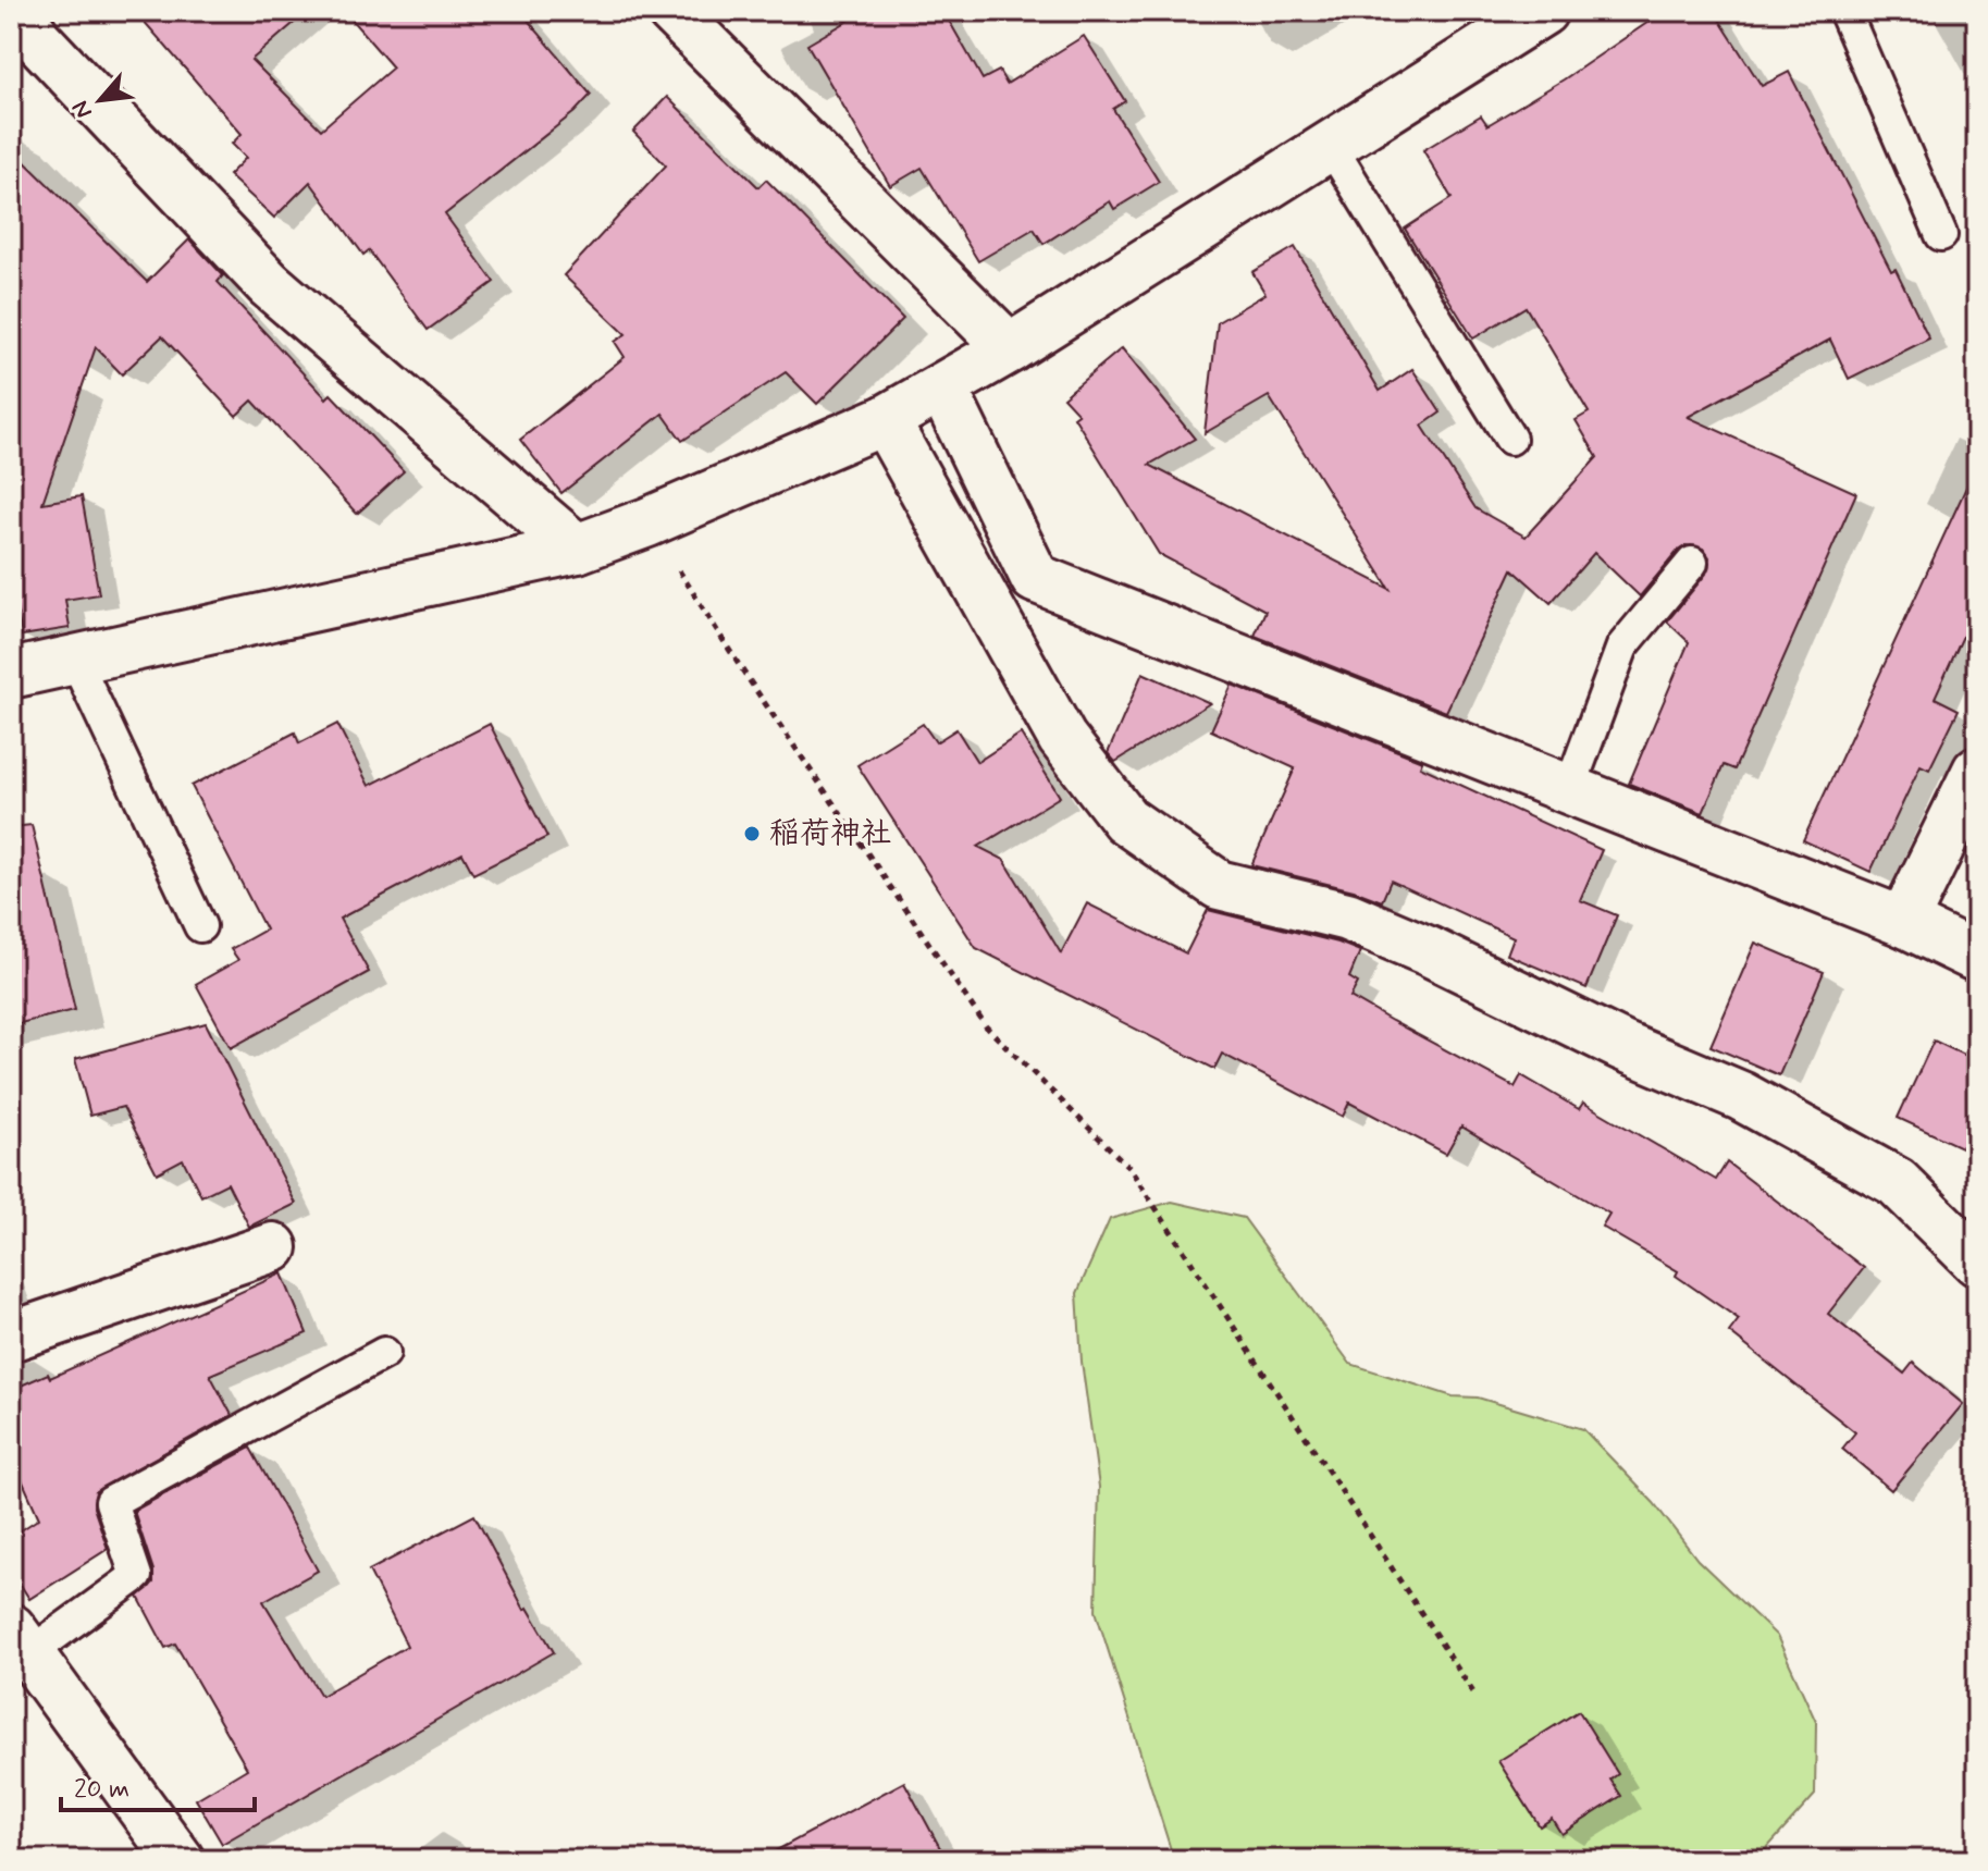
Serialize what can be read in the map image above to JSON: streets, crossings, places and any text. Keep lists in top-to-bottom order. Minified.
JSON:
{"places":["稲荷神社"],"scale_bar":"20 m","north":"bottom left"}
